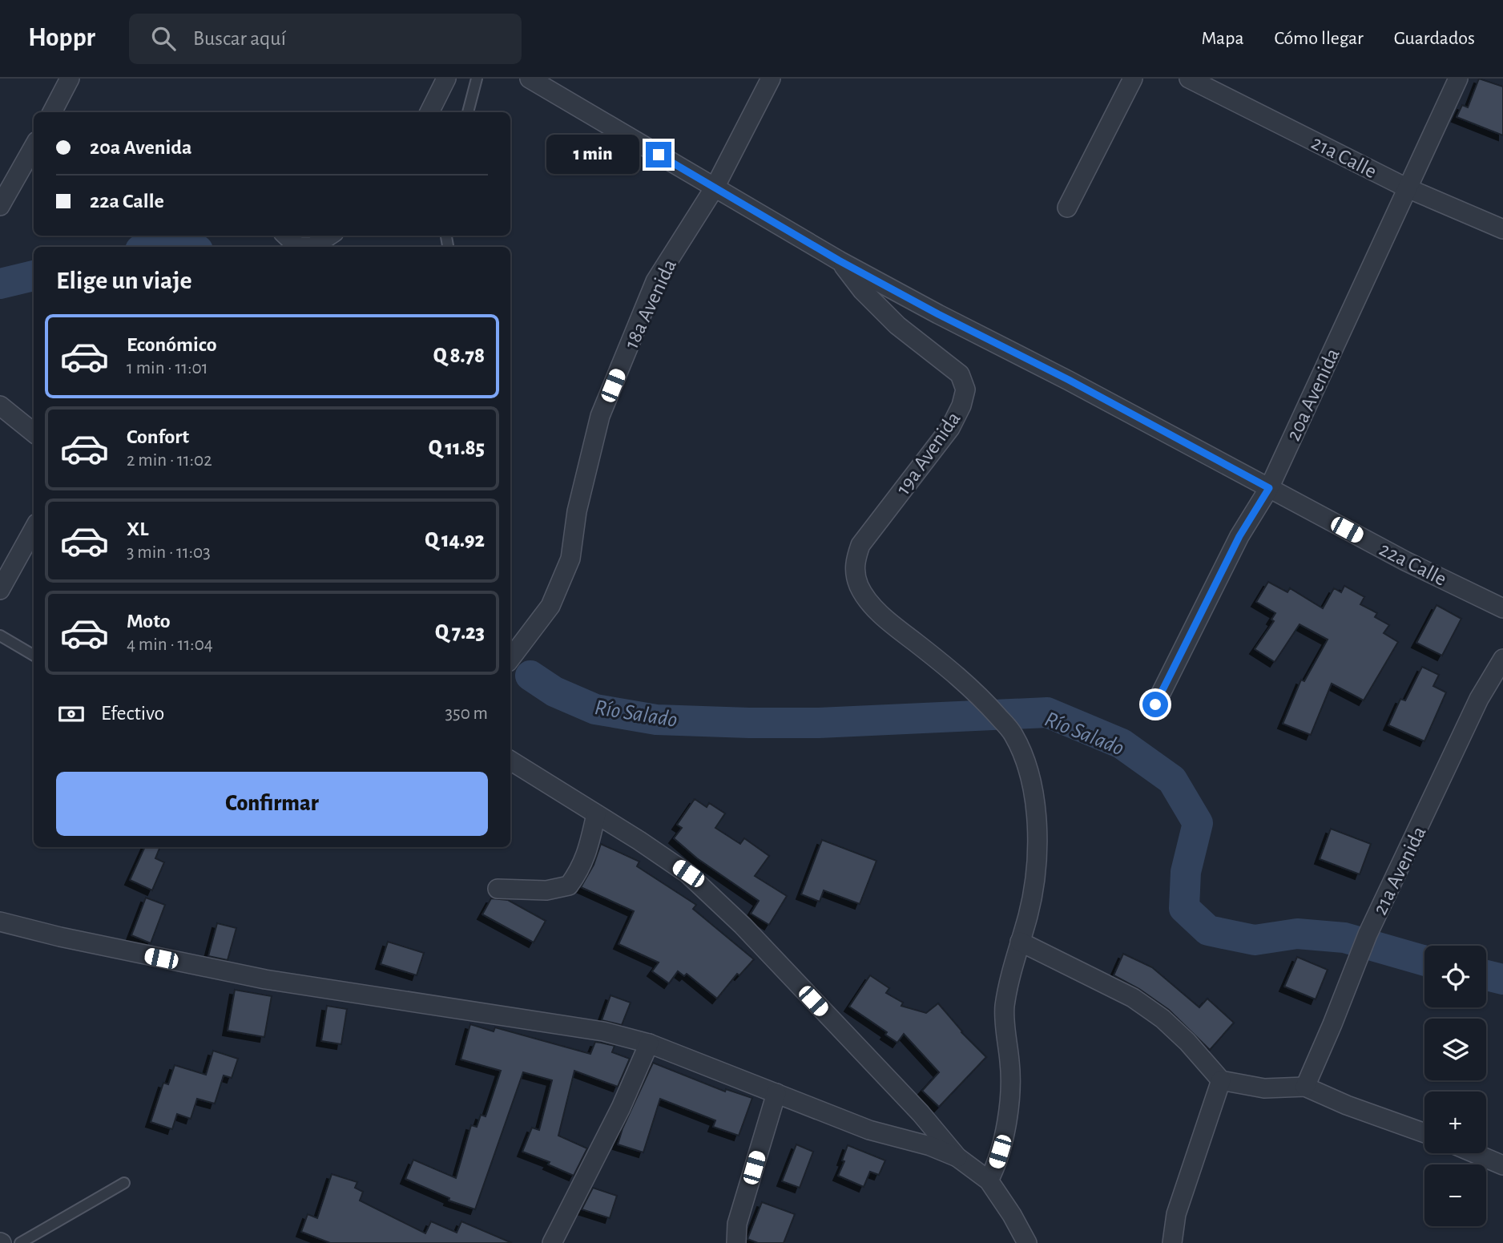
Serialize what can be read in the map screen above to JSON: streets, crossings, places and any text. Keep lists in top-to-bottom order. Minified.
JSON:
{"streets":{"street":["21a Calle","18a Avenida","20a Avenida","19a Avenida","22a Calle","21a Avenida"]},"crossings":[["21a Calle","20a Avenida"],["18a Avenida","22a Calle"],["20a Avenida","22a Calle"],["19a Avenida","22a Calle"]],"water":["Río Salado"],"page":{"header":"Hoppr","search":"Buscar aquí","nav":["Mapa","Cómo llegar","Guardados"],"banner":["20a Avenida","22a Calle"],"bubble":"1 min","heading":"Elige un viaje","list":[{"name":"Económico","note":"1 min · 11:01","value":"Q 8.78"},{"name":"Confort","note":"2 min · 11:02","value":"Q 11.85"},{"name":"XL","note":"3 min · 11:03","value":"Q 14.92"},{"name":"Moto","note":"4 min · 11:04","value":"Q 7.23"}],"pay":["Efectivo","350 m"],"buttons":"Confirmar","map_buttons":["+","−"]}}
